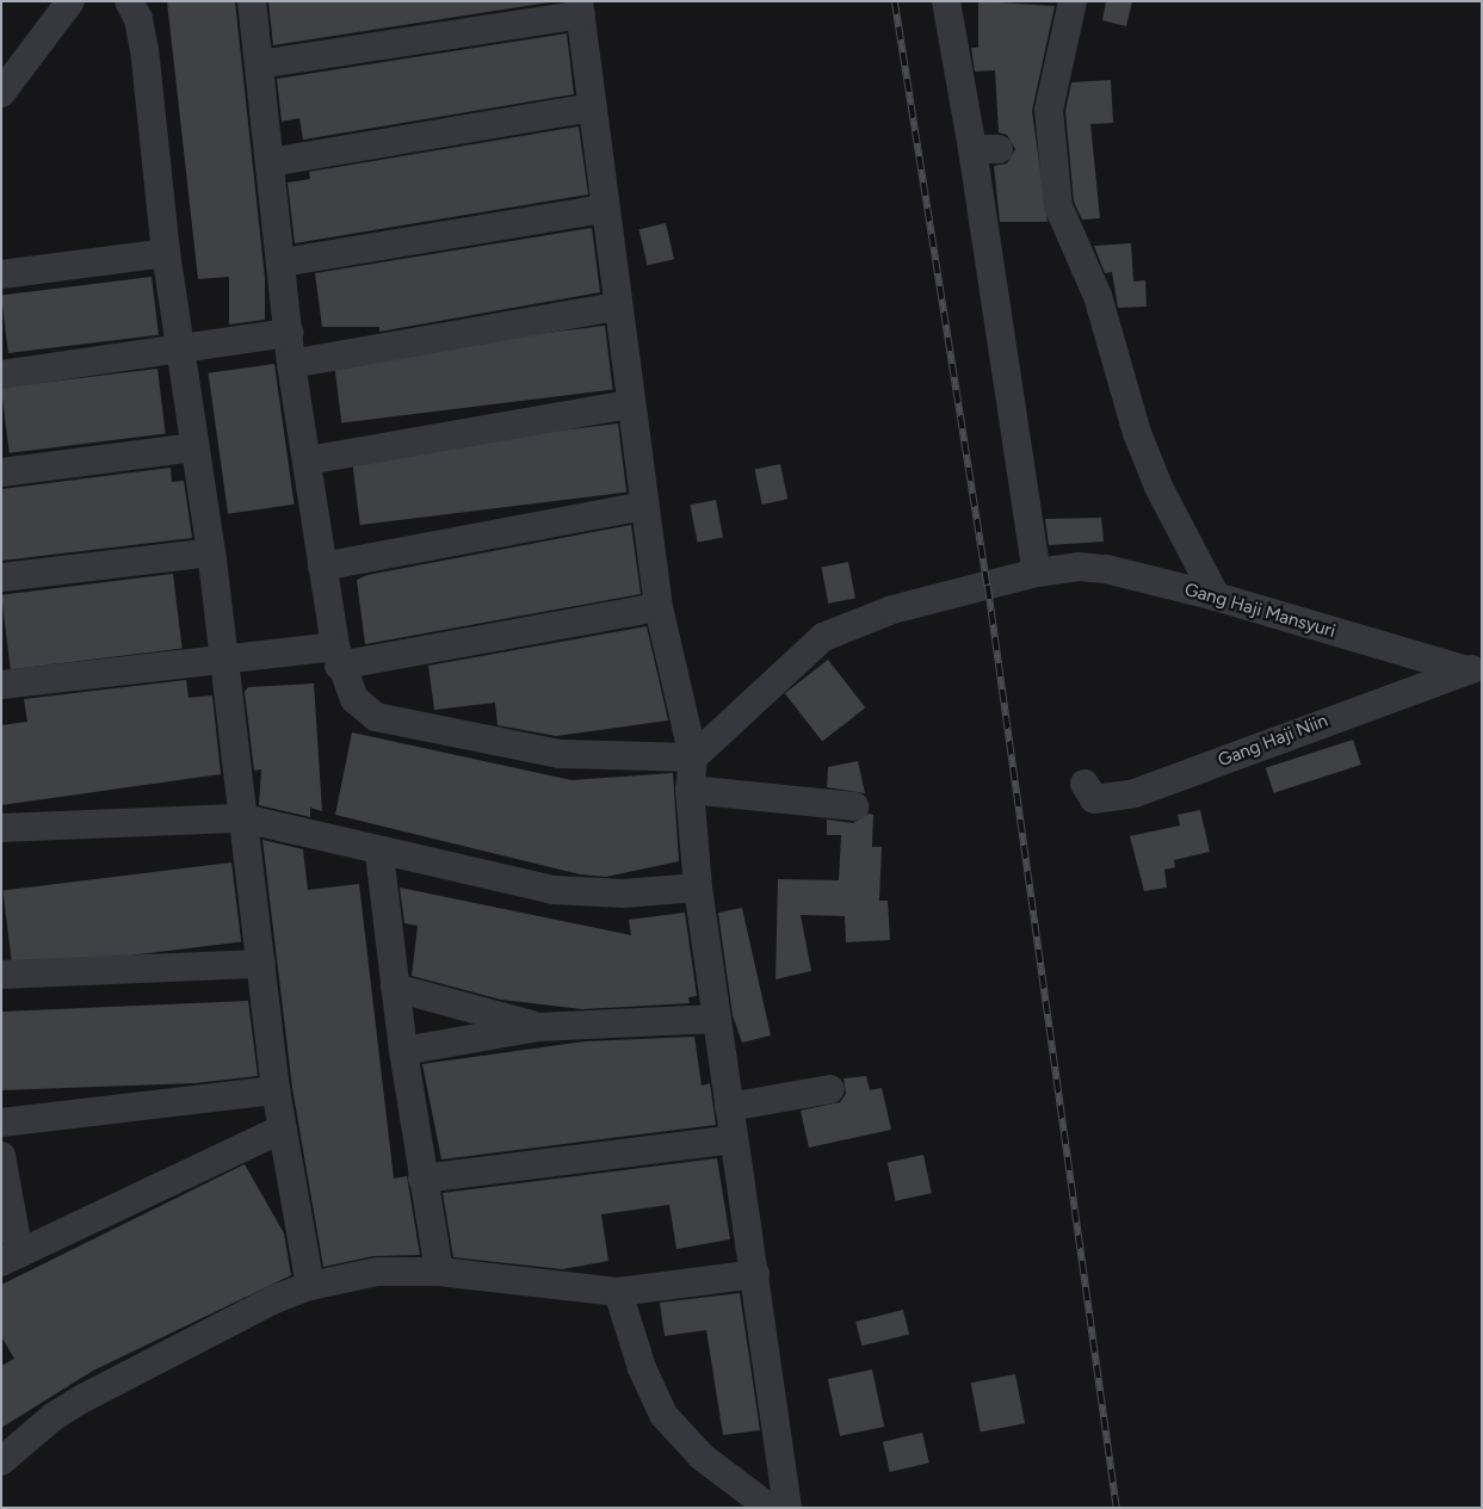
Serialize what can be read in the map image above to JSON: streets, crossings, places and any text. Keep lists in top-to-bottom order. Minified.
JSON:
{"streets":{"street":["Gang Haji Mansyuri","Gang Haji Niin"]},"crossings":[["Gang Haji Mansyuri","Gang Haji Niin"]]}
